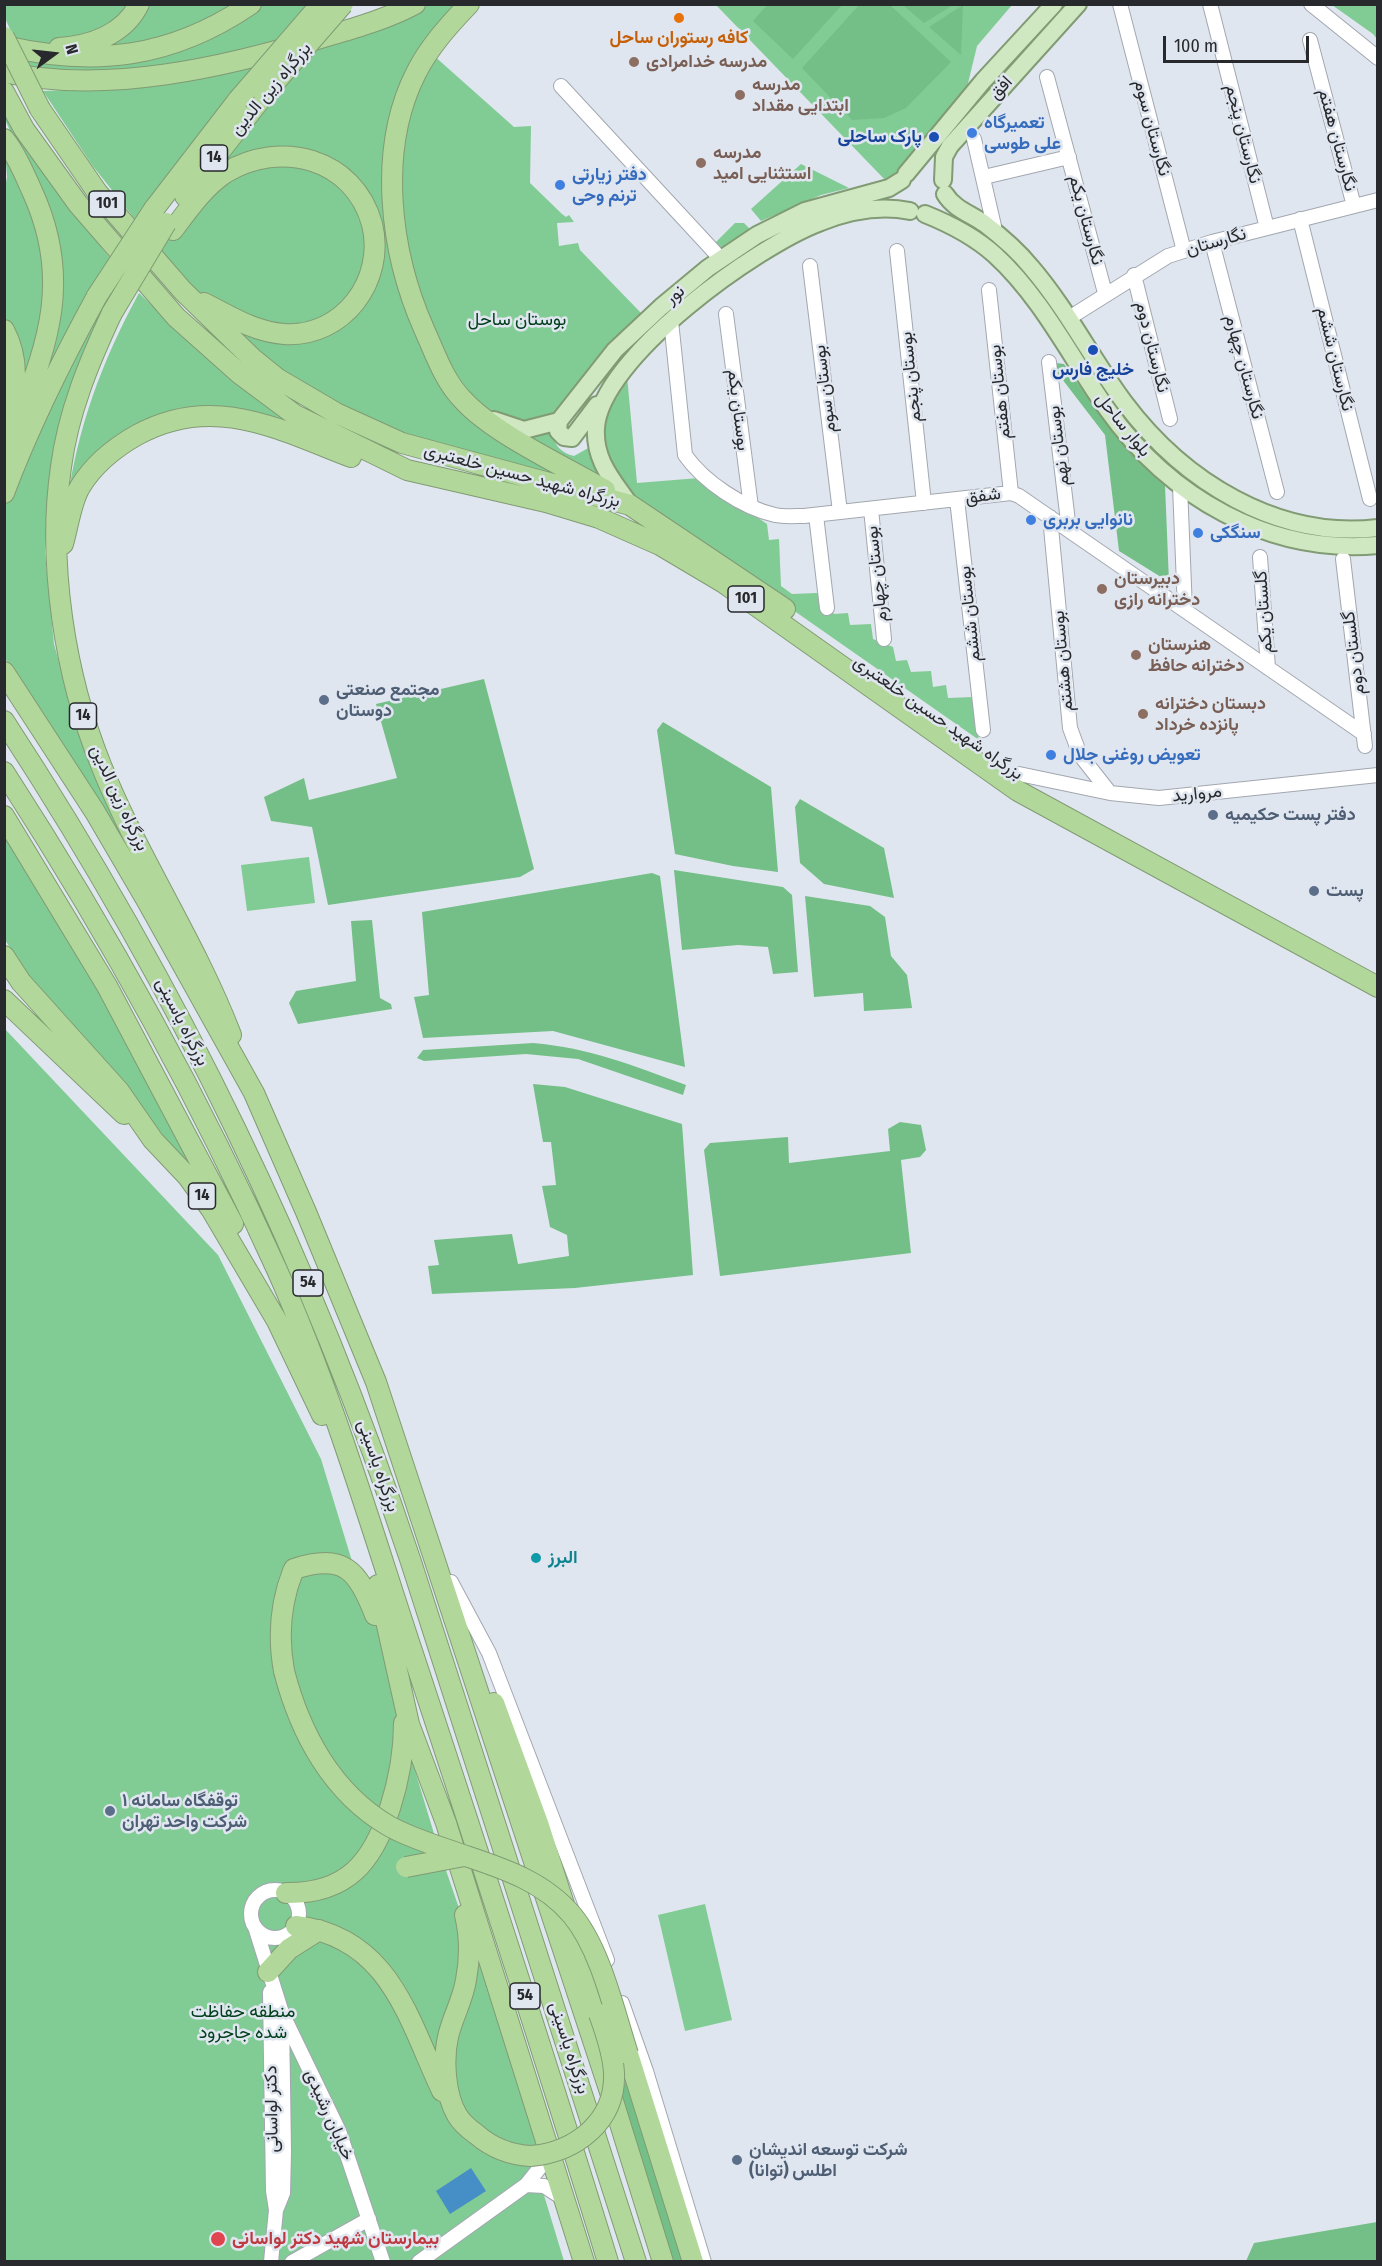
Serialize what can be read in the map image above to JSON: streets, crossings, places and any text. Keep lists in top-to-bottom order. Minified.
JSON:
{"streets":{"highway":["بزرگراه زین الدین","14","101","بزرگراه شهید حسین خلعتبری","بزرگراه یاسینی","54"],"main road":["افق","نور","بلوار ساحل"],"street":["نگارستان سوم","نگارستان پنجم","نگارستان هفتم","نگارستان یکم","نگارستان","نگارستان دوم","نگارستان ششم","نگارستان چهارم","بوستان پنجم","بوستان سوم","بوستان هفتم","بوستان یکم","بوستان نهم","شفق","بوستان چهارم","گلستان یکم","بوستان ششم","گلستان دوم","بوستان هشتم","مروارید","دکتر لواسانی","خیابان رشیدی"]},"crossings":[["افق","نور"],["افق","بلوار ساحل"],["بزرگراه زین الدین","14"],["نگارستان سوم","نگارستان"],["نگارستان پنجم","نگارستان"],["نگارستان هفتم","نگارستان"],["14","بزرگراه یاسینی"],["نگارستان یکم","نگارستان"],["نگارستان","نگارستان دوم"],["نگارستان","نگارستان ششم"],["نگارستان","نگارستان چهارم"],["نگارستان","بلوار ساحل"],["نور","بلوار ساحل"],["نور","بزرگراه شهید حسین خلعتبری"],["نور","شفق"],["بوستان پنجم","شفق"],["بوستان سوم","شفق"],["بوستان هفتم","شفق"],["بوستان یکم","شفق"],["بوستان نهم","شفق"],["بزرگراه شهید حسین خلعتبری","مروارید"],["شفق","بوستان چهارم"],["شفق","گلستان یکم"],["شفق","بوستان ششم"],["شفق","گلستان دوم"],["شفق","بوستان هشتم"],["بوستان هشتم","مروارید"],["دکتر لواسانی","خیابان رشیدی"]],"parks":["بوستان ساحل","منطقه حفاظت شده جاجرود"],"places":["کافه رستوران ساحل","مدرسه خدامرادی","مدرسه ابتدایی مقداد","تعمیرگاه علی طوسی","پارک ساحلی","مدرسه استثنایی امید","دفتر زیارتی ترنم وحی","خلیج فارس","نانوایی بربری","سنگکی","دبیرستان دخترانه رازی","هنرستان دخترانه حافظ","مجتمع صنعتی دوستان","دبستان دخترانه پانزده خرداد","تعویض روغنی جلال","دفتر پست حکیمیه","پست","البرز","توقفگاه سامانه ۱ شرکت واحد تهران","شرکت توسعه اندیشان اطلس (توانا)","بیمارستان شهید دکتر لواسانی"],"scale_bar":"100 m","north":"right"}
